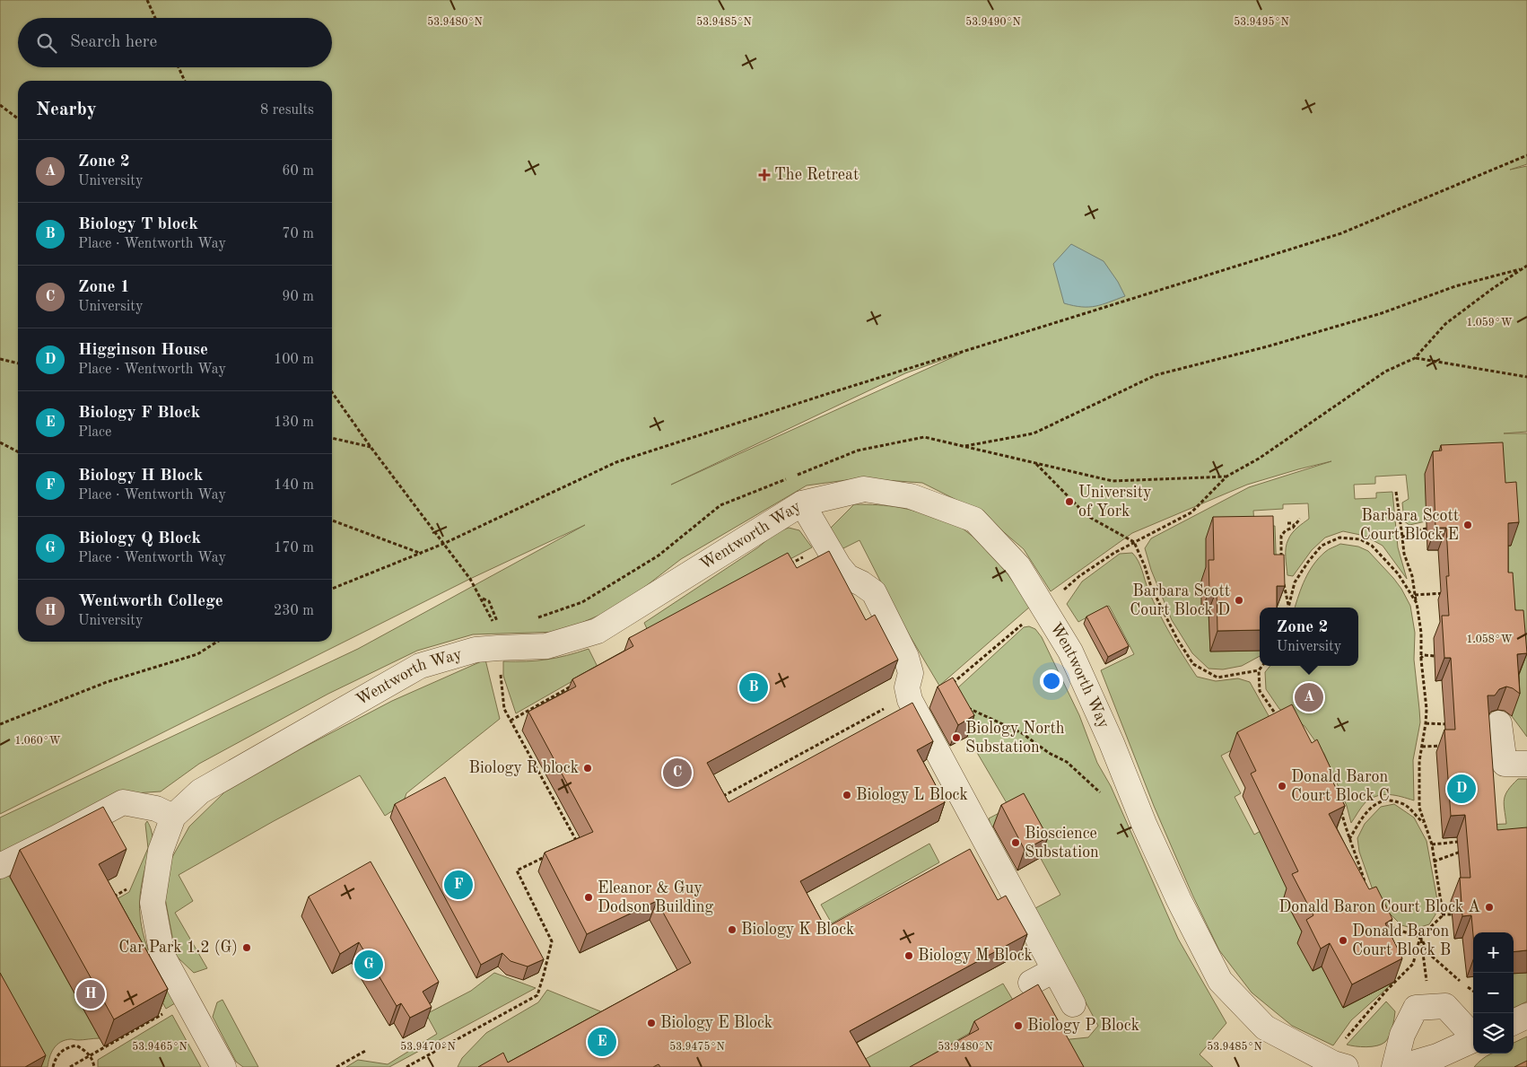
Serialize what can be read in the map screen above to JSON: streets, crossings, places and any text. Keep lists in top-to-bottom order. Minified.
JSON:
{"streets":{"street":["Wentworth Way"]},"places":{"health":["The Retreat"],"other":["University of York","Barbara Scott Court Block E","Barbara Scott Court Block D","Biology North Substation","Biology R block","Donald Baron Court Block C","Biology L Block","Bioscience Substation","Eleanor & Guy Dodson Building","Donald Baron Court Block A","Biology K Block","Donald Baron Court Block B","Car Park 1.2 (G)","Biology M Block","Biology E Block","Biology P Block"]},"page":{"search":"Search here","heading":["Nearby","8 results"],"list":[{"mark":"A","name":"Zone 2","note":"University","value":"60 m"},{"mark":"B","name":"Biology T block","note":"Place · Wentworth Way","value":"70 m"},{"mark":"C","name":"Zone 1","note":"University","value":"90 m"},{"mark":"D","name":"Higginson House","note":"Place · Wentworth Way","value":"100 m"},{"mark":"E","name":"Biology F Block","note":"Place","value":"130 m"},{"mark":"F","name":"Biology H Block","note":"Place · Wentworth Way","value":"140 m"},{"mark":"G","name":"Biology Q Block","note":"Place · Wentworth Way","value":"170 m"},{"mark":"H","name":"Wentworth College","note":"University","value":"230 m"}],"popup":["Zone 2","University"],"pins":["B","A","C","D","F","G","H","E"],"map_buttons":["+","−"]},"coordinates":["53.9490°N","53.9480°N","53.9485°N","53.9495°N","1.059°W","1.058°W","1.060°W","53.9465°N","53.9470°N","53.9475°N"]}
